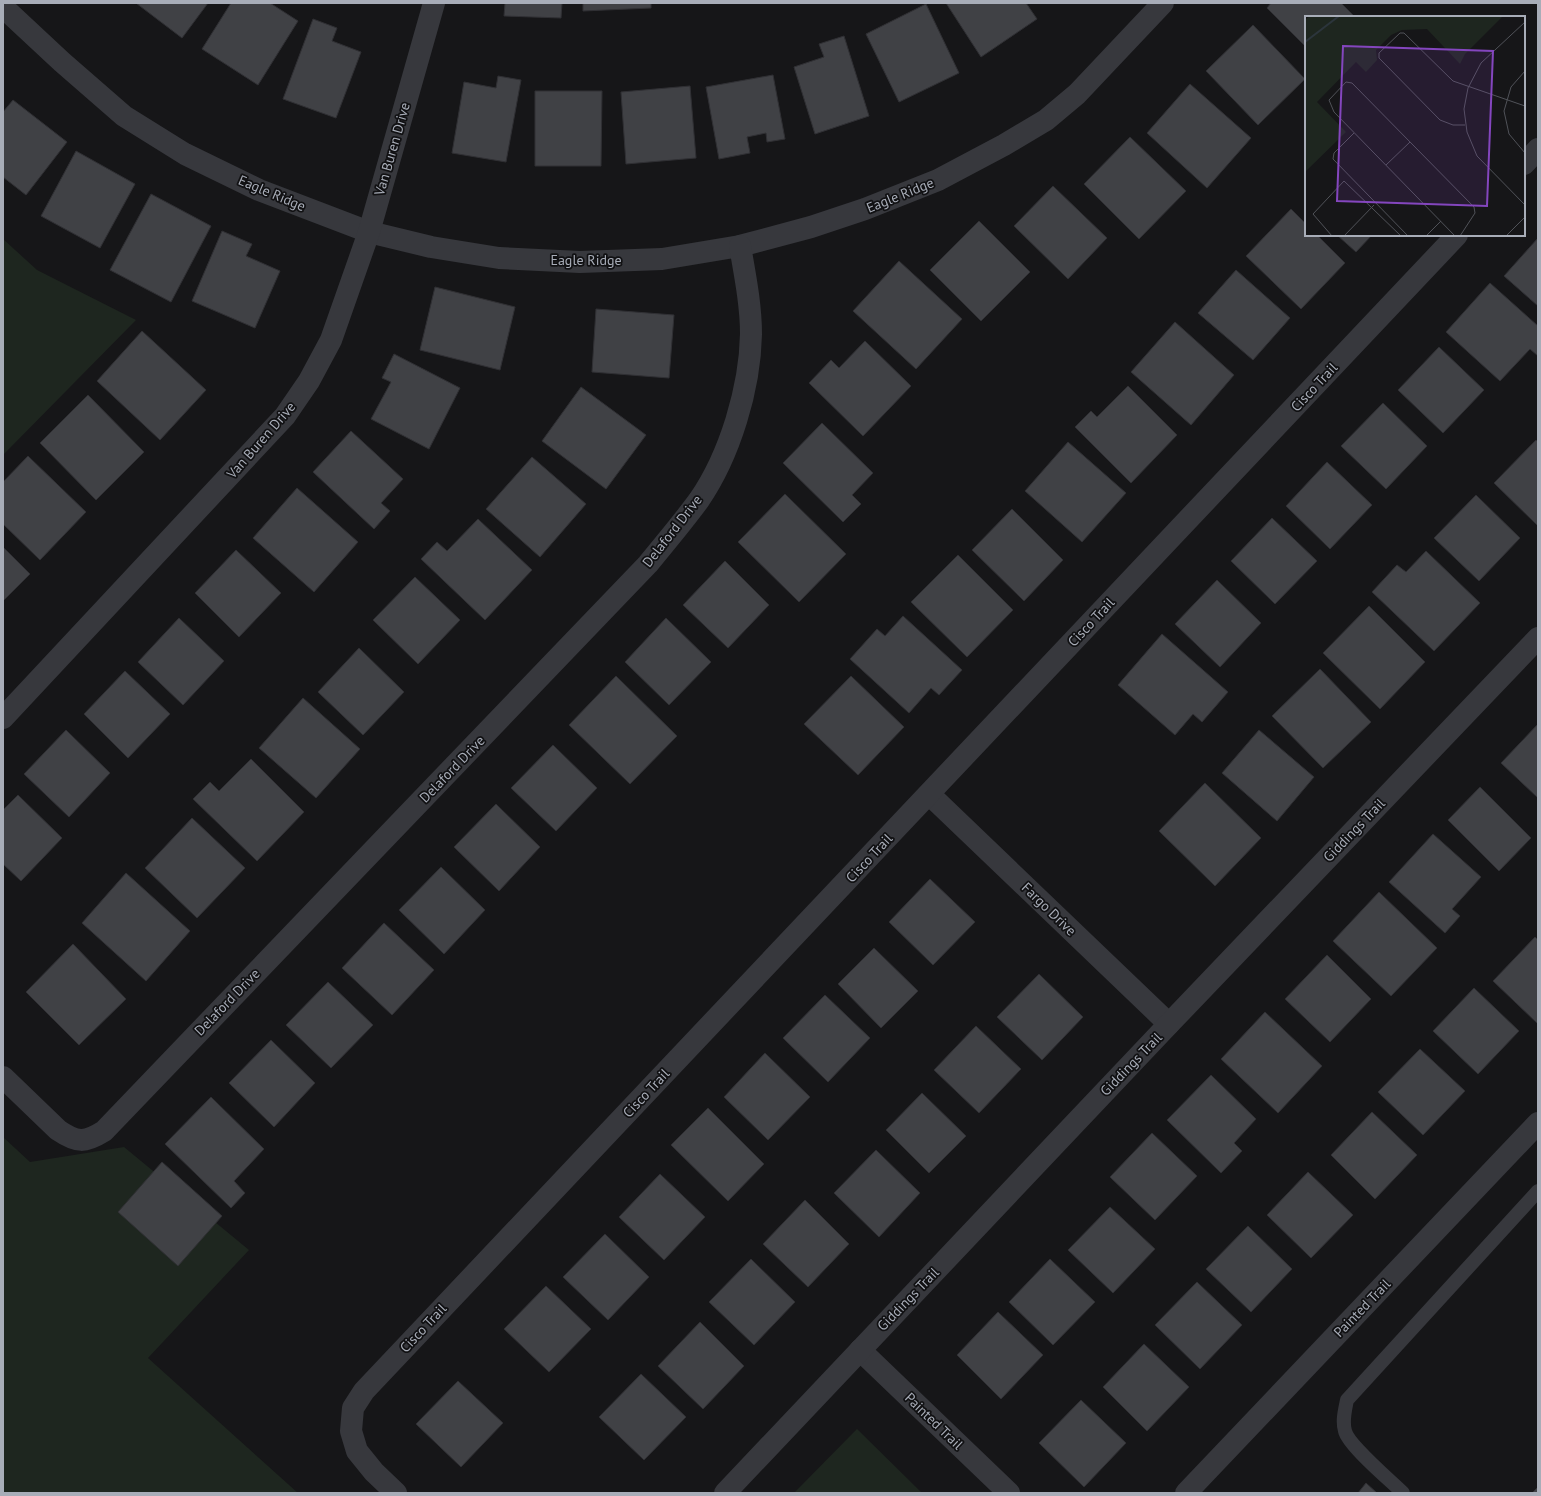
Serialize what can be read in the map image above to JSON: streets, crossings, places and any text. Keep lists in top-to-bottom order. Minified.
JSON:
{"streets":{"street":["Van Buren Drive","Eagle Ridge","Cisco Trail","Delaford Drive","Giddings Trail","Fargo Drive","Painted Trail"]},"crossings":[["Van Buren Drive","Eagle Ridge"],["Eagle Ridge","Delaford Drive"],["Cisco Trail","Fargo Drive"],["Giddings Trail","Fargo Drive"],["Giddings Trail","Painted Trail"]]}
